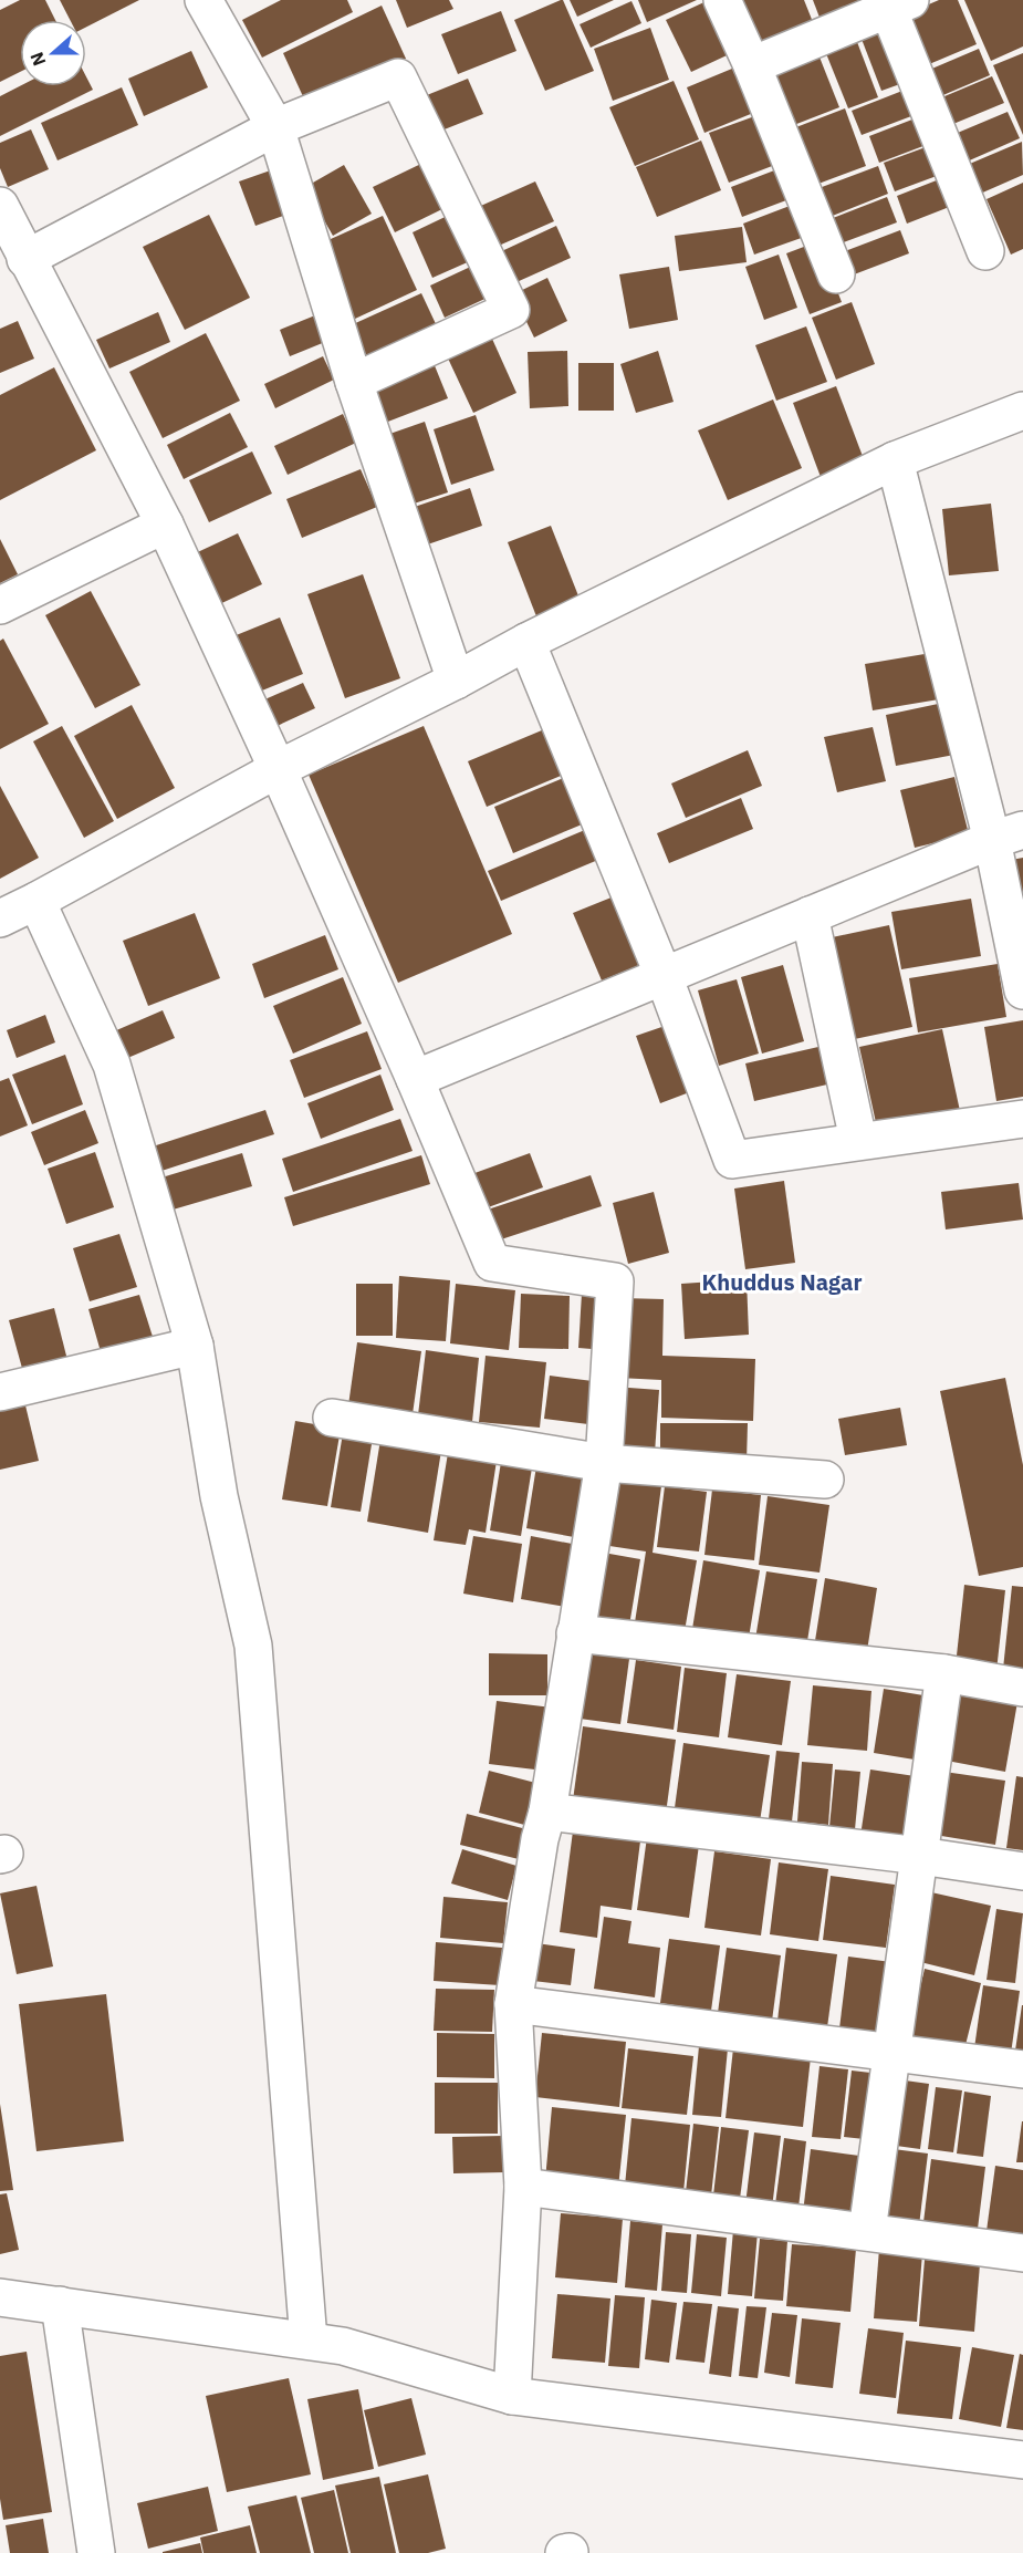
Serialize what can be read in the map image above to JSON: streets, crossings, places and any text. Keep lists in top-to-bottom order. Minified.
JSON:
{"districts":["Khuddus Nagar"],"north":"left"}
